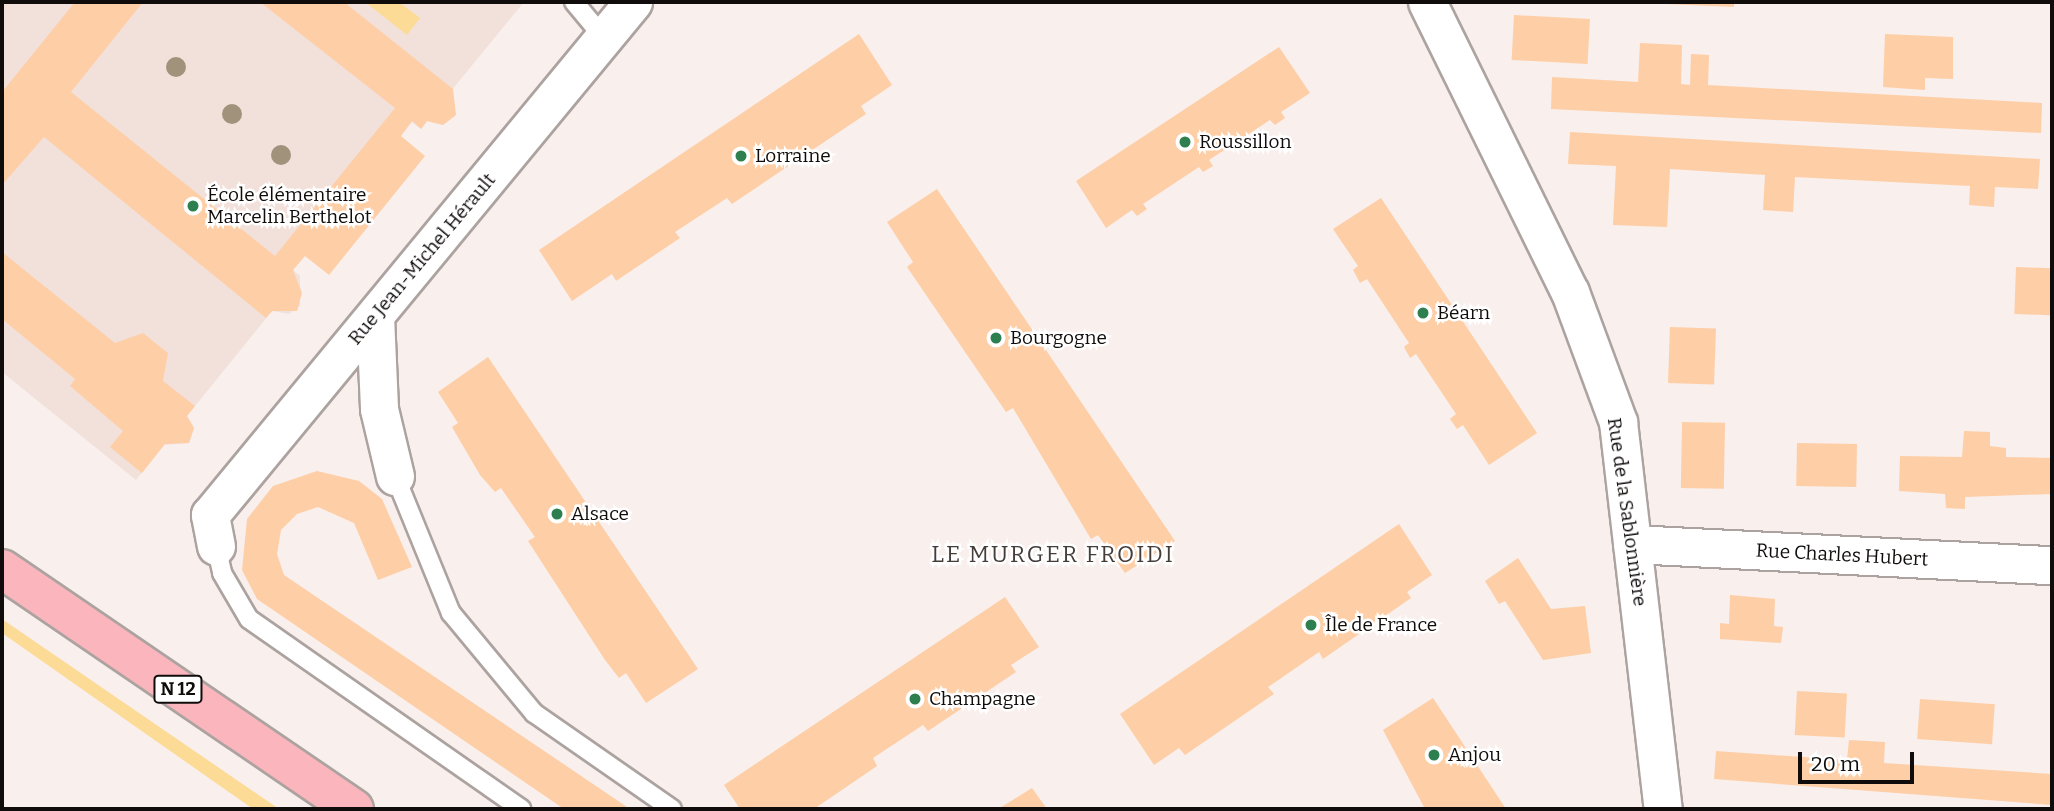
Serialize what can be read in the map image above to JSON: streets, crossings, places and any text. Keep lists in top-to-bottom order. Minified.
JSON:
{"streets":{"main road":["N 12"],"street":["Rue Jean-Michel Hérault","Rue de la Sablonnière","Rue Charles Hubert"]},"crossings":[["Rue de la Sablonnière","Rue Charles Hubert"]],"districts":["LE MURGER FROIDI"],"places":["Roussillon","Lorraine","École élémentaire Marcelin Berthelot","Béarn","Bourgogne","Alsace","Île de France","Champagne","Anjou"],"scale_bar":"20 m"}
